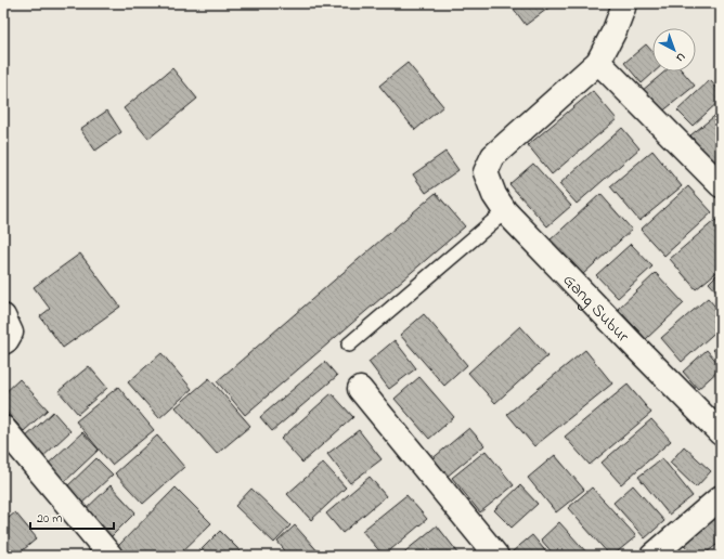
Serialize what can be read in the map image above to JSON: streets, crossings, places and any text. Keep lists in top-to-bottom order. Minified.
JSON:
{"streets":{"street":["Gang Subur"]},"scale_bar":"20 m","north":"bottom right"}
